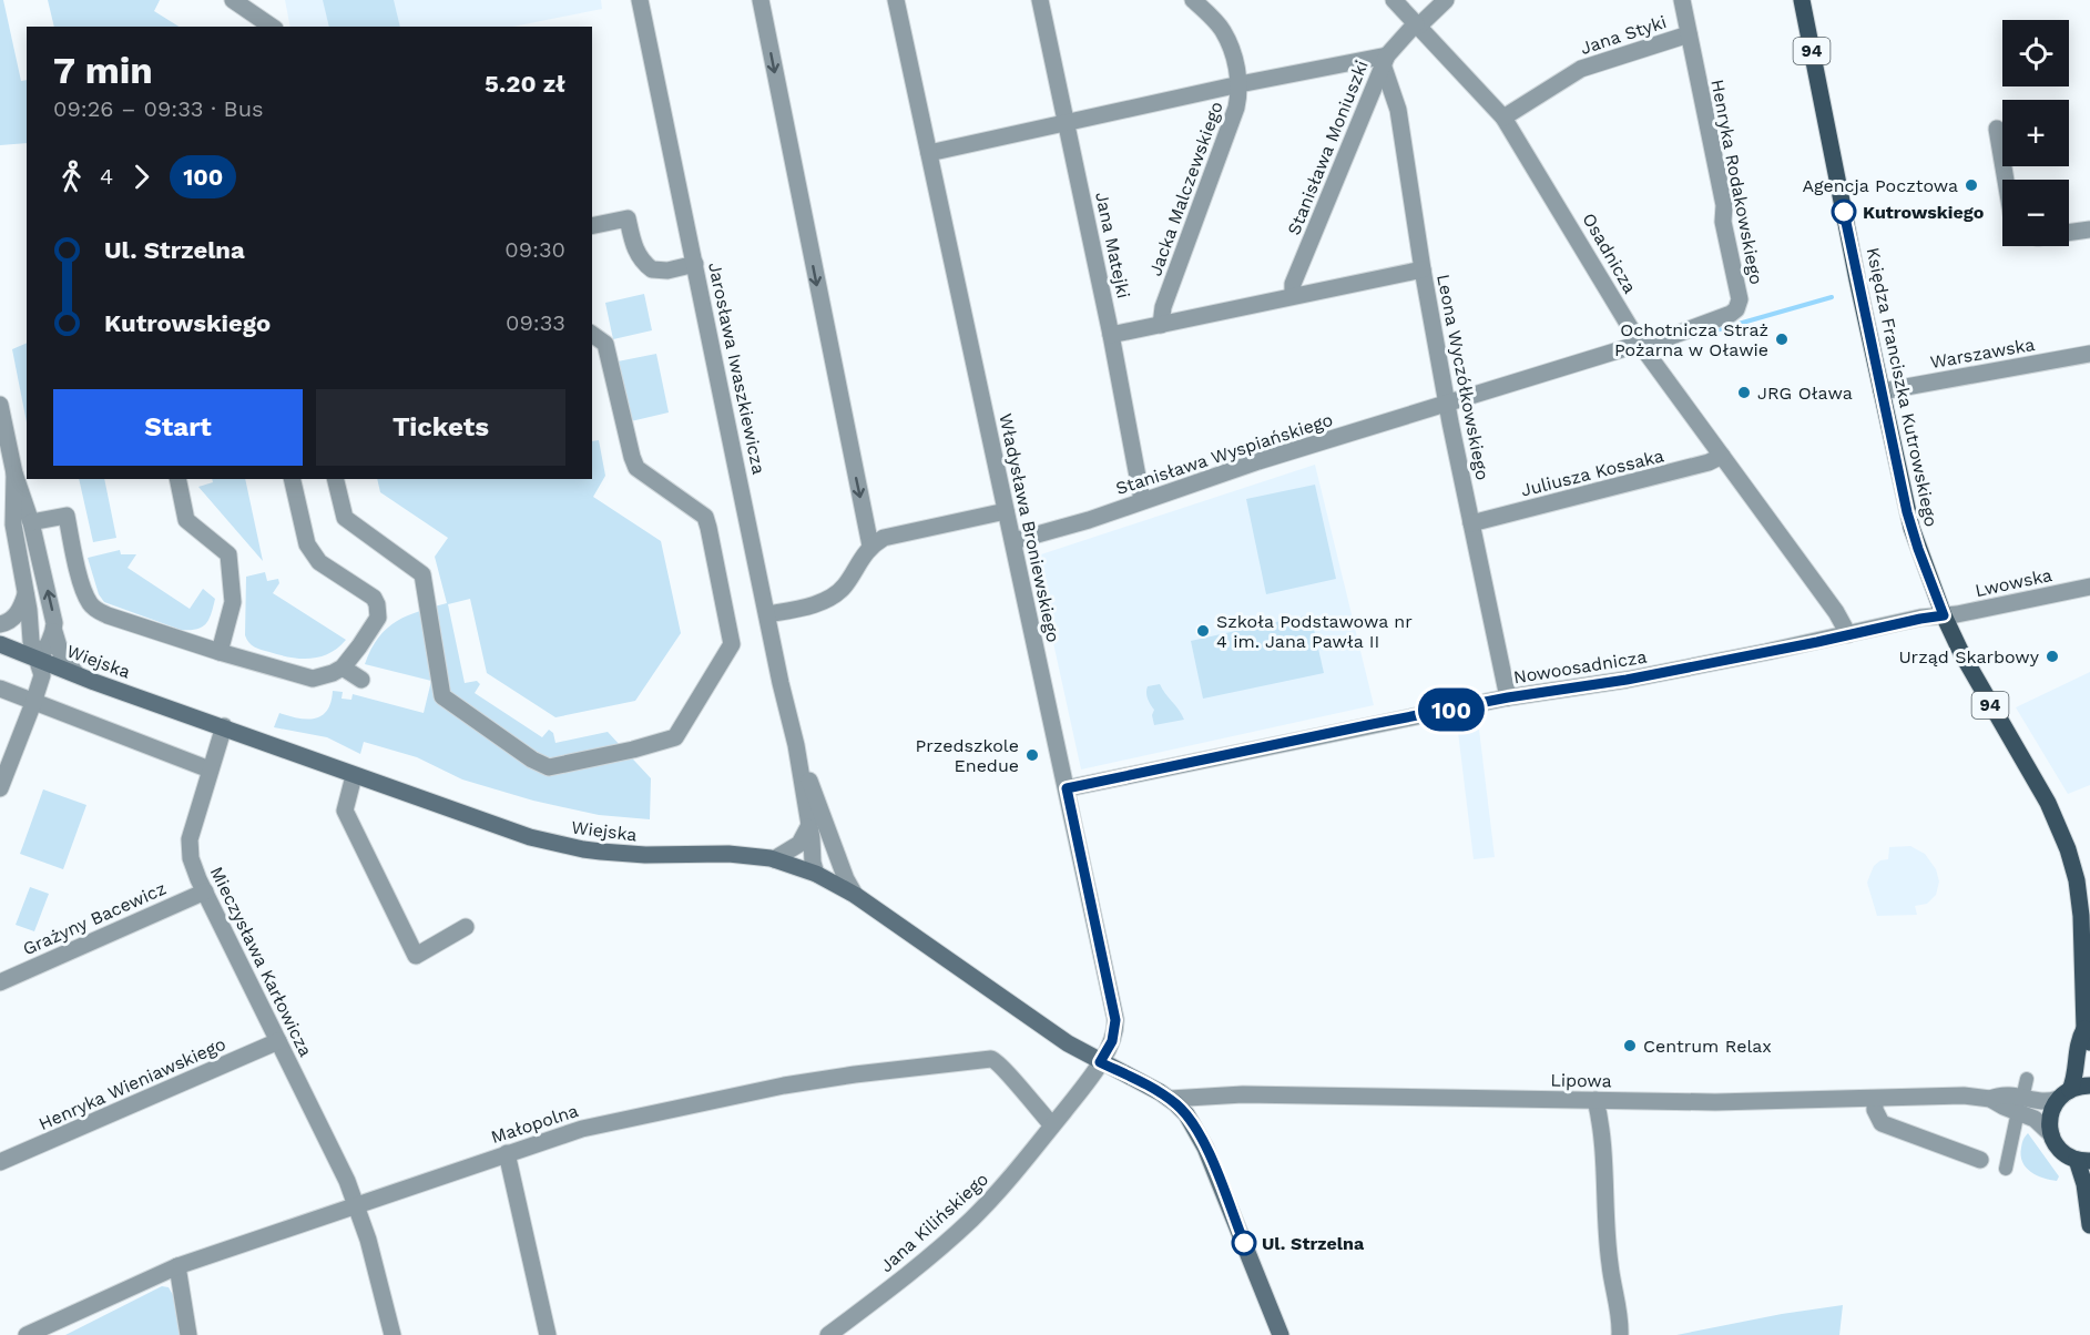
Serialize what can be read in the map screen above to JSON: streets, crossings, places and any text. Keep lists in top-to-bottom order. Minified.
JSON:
{"streets":{"main road":["94","Księdza Franciszka Kutrowskiego","Wiejska"],"street":["Jana Styki","Stanisława Moniuszki","Henryka Rodakowskiego","Jacka Malczewskiego","Jana Matejki","Osadnicza","Warszawska","Jarosława Iwaszkiewicza","Leona Wyczółkowskiego","Stanisława Wyspiańskiego","Juliusza Kossaka","Władysława Broniewskiego","Lwowska","Nowoosadnicza","Grażyny Bacewicz","Mieczysława Karłowicza","Lipowa","Henryka Wieniawskiego","Małopolna","Jana Kilińskiego"]},"crossings":[["Jana Styki","Henryka Rodakowskiego"],["Jana Styki","Osadnicza"],["94","Księdza Franciszka Kutrowskiego"],["94","Lipowa"],["Stanisława Moniuszki","Osadnicza"],["Stanisława Moniuszki","Leona Wyczółkowskiego"],["Henryka Rodakowskiego","Osadnicza"],["Henryka Rodakowskiego","Leona Wyczółkowskiego"],["Henryka Rodakowskiego","Stanisława Wyspiańskiego"],["Jana Matejki","Stanisława Wyspiańskiego"],["Osadnicza","Juliusza Kossaka"],["Osadnicza","Nowoosadnicza"],["Warszawska","Księdza Franciszka Kutrowskiego"],["Jarosława Iwaszkiewicza","Wiejska"],["Leona Wyczółkowskiego","Stanisława Wyspiańskiego"],["Leona Wyczółkowskiego","Juliusza Kossaka"],["Leona Wyczółkowskiego","Nowoosadnicza"],["Księdza Franciszka Kutrowskiego","Lwowska"],["Księdza Franciszka Kutrowskiego","Nowoosadnicza"],["Księdza Franciszka Kutrowskiego","Lipowa"],["Stanisława Wyspiańskiego","Władysława Broniewskiego"],["Władysława Broniewskiego","Wiejska"],["Władysława Broniewskiego","Nowoosadnicza"],["Władysława Broniewskiego","Jana Kilińskiego"],["Lwowska","Nowoosadnicza"],["Wiejska","Mieczysława Karłowicza"],["Wiejska","Lipowa"],["Wiejska","Jana Kilińskiego"],["Grażyny Bacewicz","Mieczysława Karłowicza"],["Mieczysława Karłowicza","Henryka Wieniawskiego"],["Mieczysława Karłowicza","Małopolna"],["Małopolna","Jana Kilińskiego"]],"places":["Agencja Pocztowa","Kutrowskiego","Ochotnicza Straż Pożarna w Oławie","JRG Oława","Szkoła Podstawowa nr 4 im. Jana Pawła II","Urząd Skarbowy","Przedszkole Enedue","Centrum Relax","Ul. Strzelna"],"lines":["bus line 100"],"page":{"on_map":"100","map_buttons":["+","−"],"heading":["7 min","09:26 – 09:33 · Bus","5.20 zł"],"legs":["4","100"],"list":[{"name":"Ul. Strzelna","value":"09:30"},{"name":"Kutrowskiego","value":"09:33"}],"buttons":["Start","Tickets"]}}
